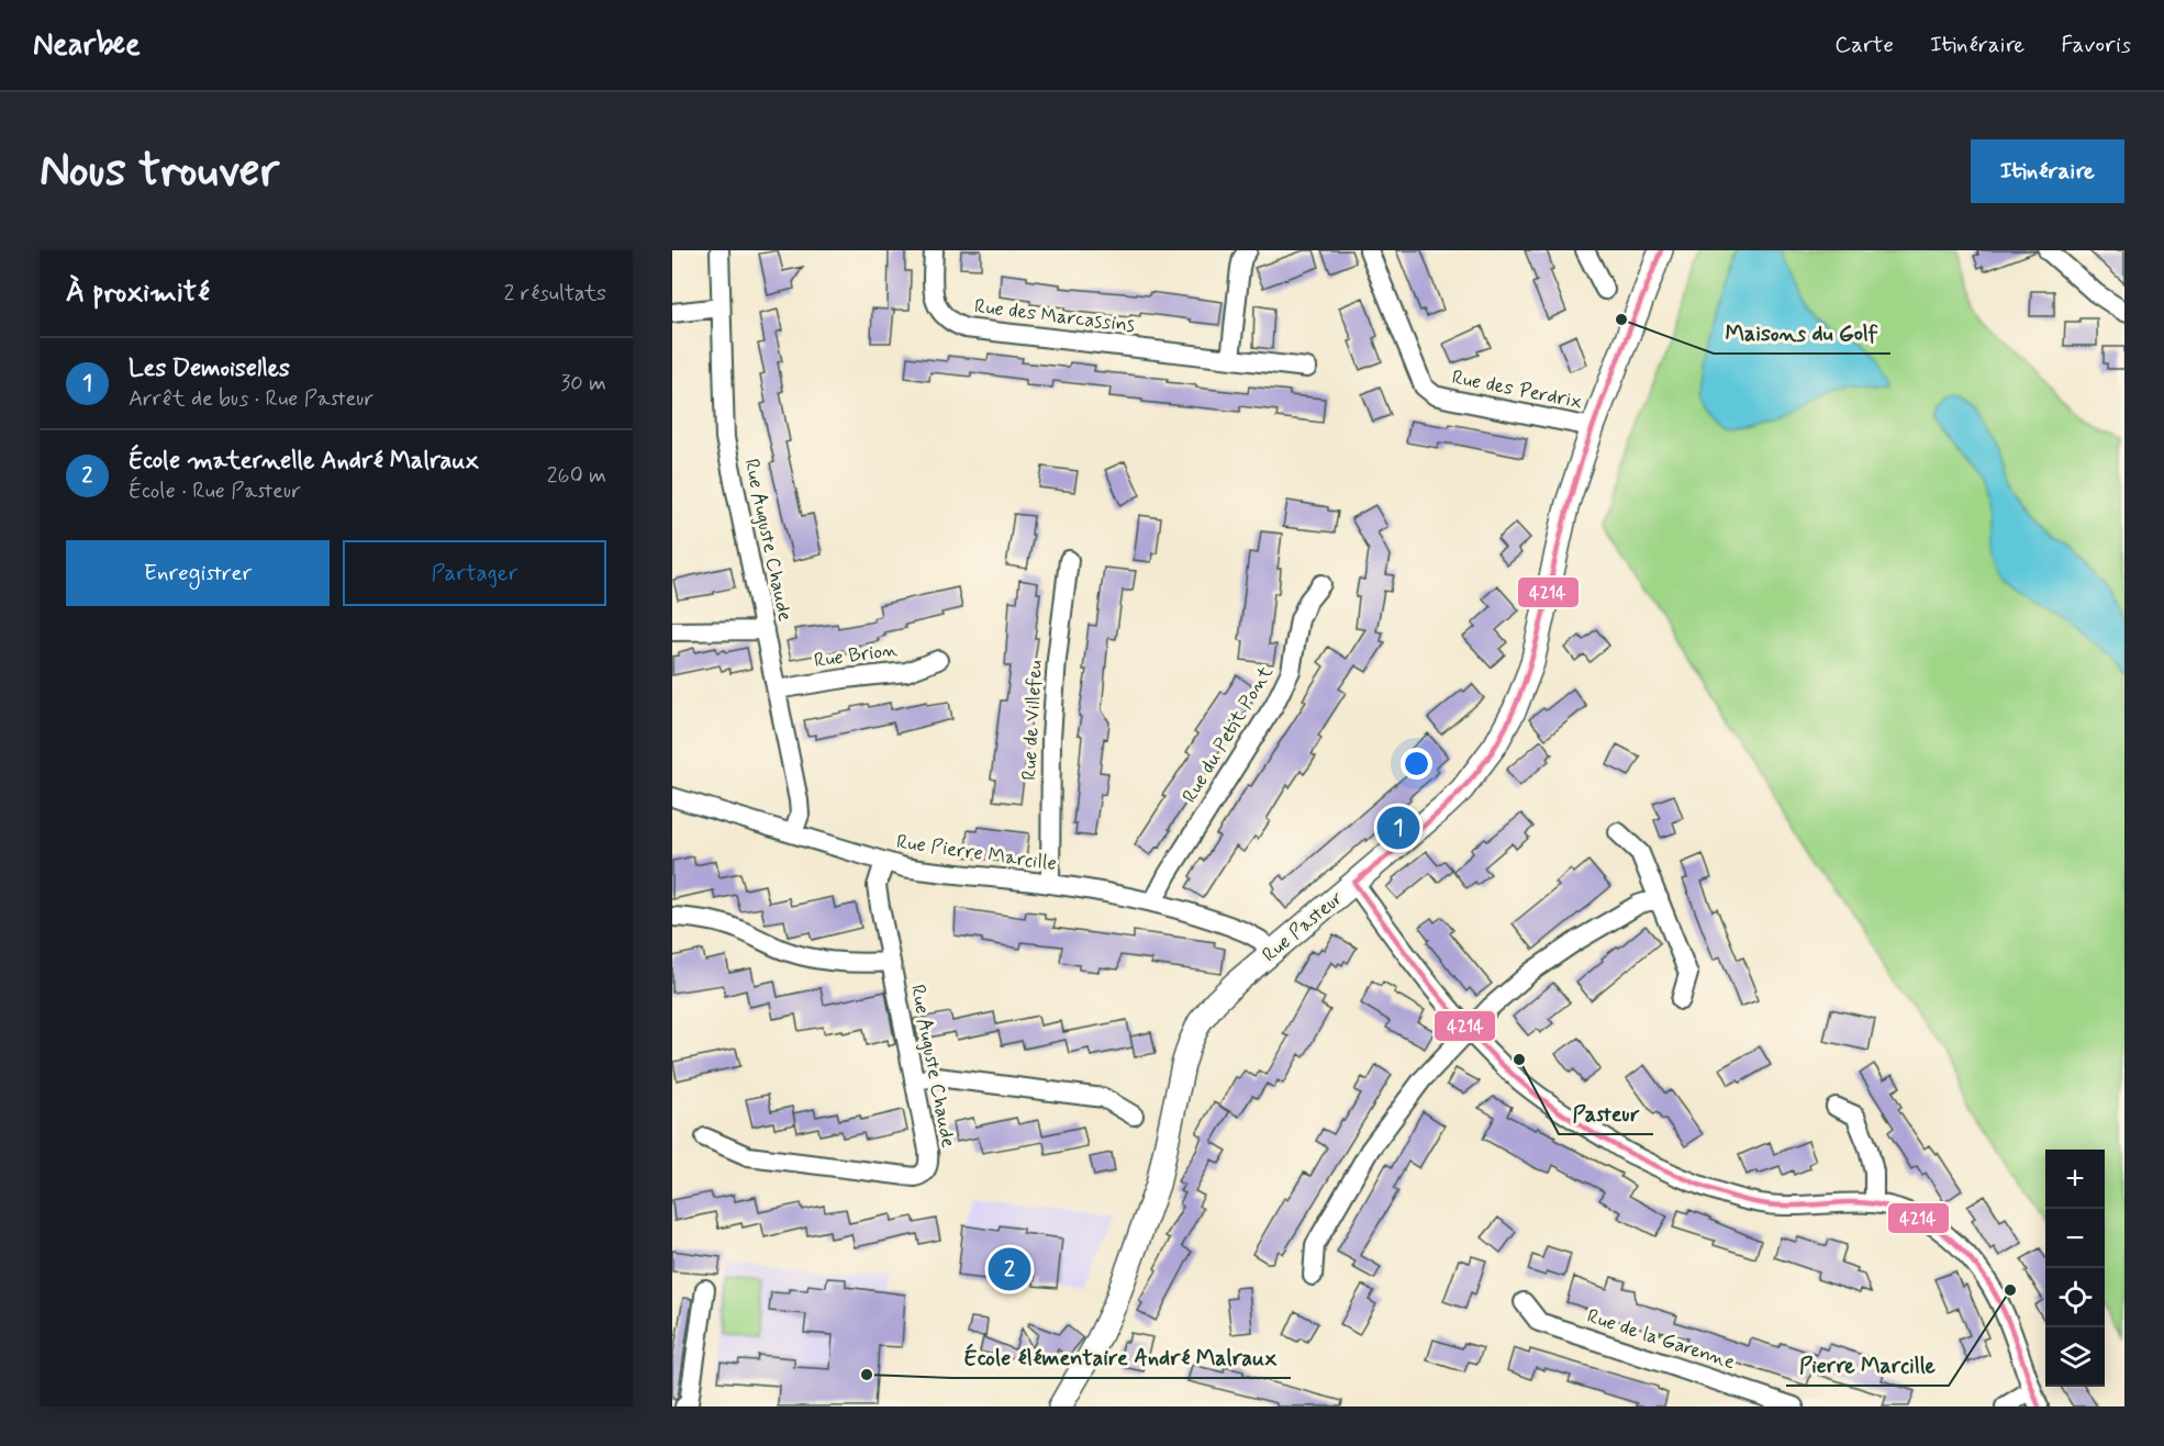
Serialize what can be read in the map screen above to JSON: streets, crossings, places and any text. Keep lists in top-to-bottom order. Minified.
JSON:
{"streets":{"street":["Rue des Marcassins","Rue des Perdrix","Rue Auguste Chaude","Rue Brion","Rue de Villefeu","Rue du Petit Pont","Rue Pierre Marcille","Rue Pasteur","Rue de la Garenne"]},"crossings":[["Rue des Perdrix","Rue Pasteur"],["Rue Auguste Chaude","Rue Brion"],["Rue Auguste Chaude","Rue Pierre Marcille"],["Rue de Villefeu","Rue Pierre Marcille"],["Rue du Petit Pont","Rue Pierre Marcille"],["Rue Pierre Marcille","Rue Pasteur"]],"places":["Maisons du Golf","Pasteur","Pierre Marcille","École élémentaire André Malraux"],"lines":["transit line 4214"],"page":{"header":"Nearbee","nav":["Carte","Itinéraire","Favoris"],"buttons":["Itinéraire",["Enregistrer","Partager"]],"title":"Nous trouver","heading":["À proximité","2 résultats"],"list":[{"mark":"1","name":"Les Demoiselles","note":"Arrêt de bus · Rue Pasteur","value":"30 m"},{"mark":"2","name":"École maternelle André Malraux","note":"École · Rue Pasteur","value":"260 m"}],"pins":["1","2"],"map_buttons":["+","−"]}}
